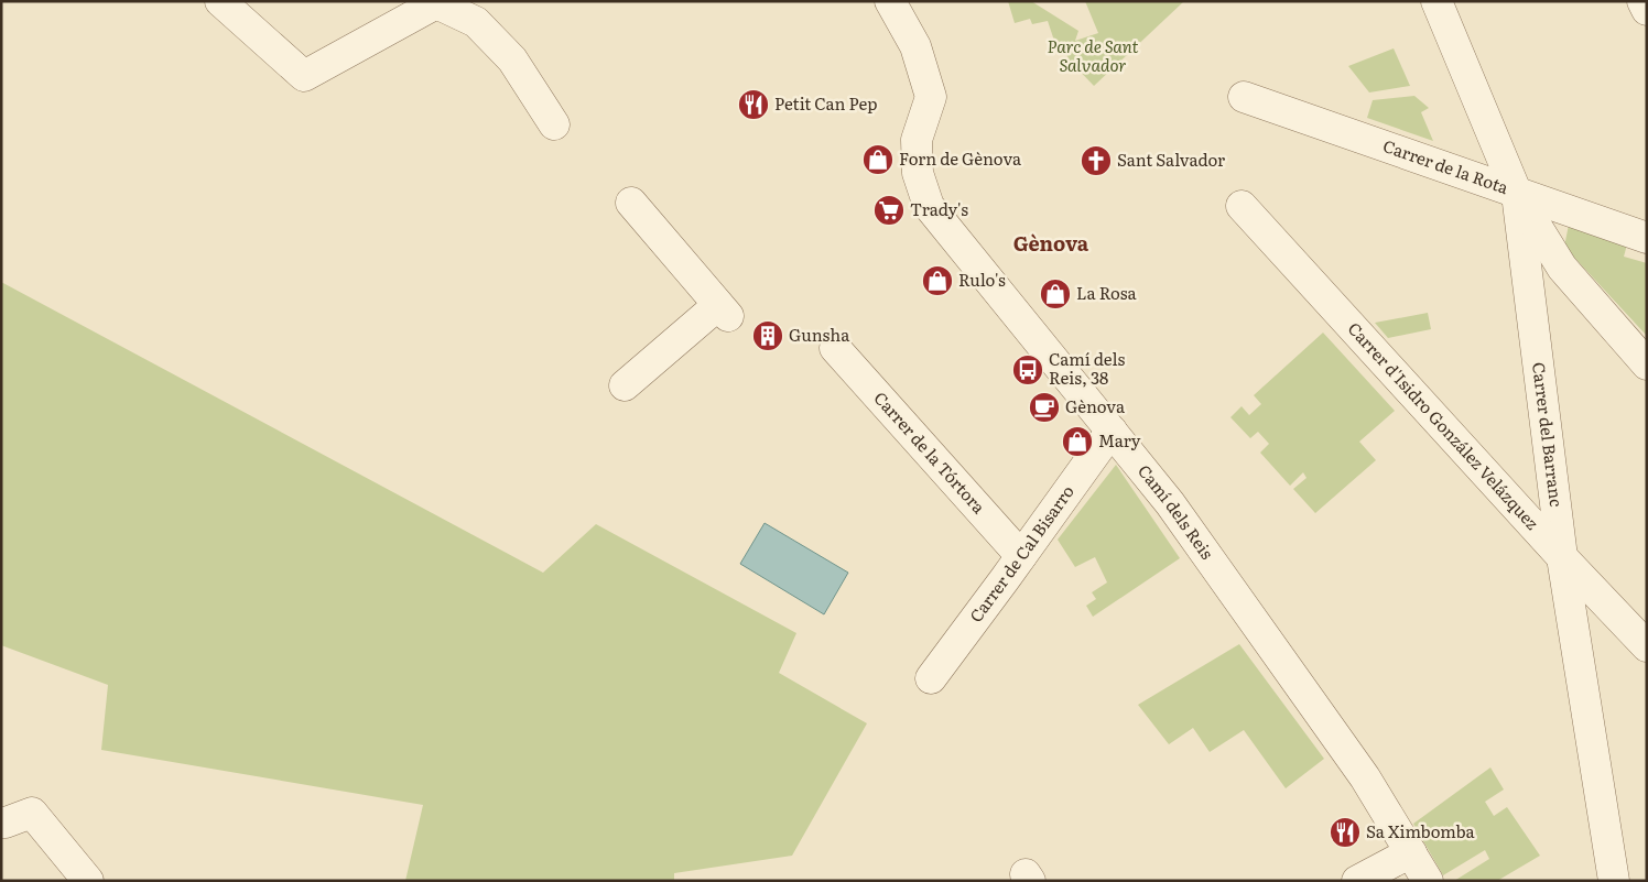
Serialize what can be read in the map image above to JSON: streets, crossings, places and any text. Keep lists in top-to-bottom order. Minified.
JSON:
{"streets":{"street":["Carrer de la Rota","Carrer d'Isidro González Velázquez","Carrer del Barranc","Carrer de la Tórtora","Camí dels Reis","Carrer de Cal Bisarro"]},"crossings":[["Carrer de la Rota","Carrer del Barranc"],["Carrer d'Isidro González Velázquez","Carrer del Barranc"],["Carrer de la Tórtora","Carrer de Cal Bisarro"],["Camí dels Reis","Carrer de Cal Bisarro"]],"districts":["Gènova"],"parks":["Parc de Sant Salvador"],"places":{"restaurant":["Petit Can Pep","Sa Ximbomba"],"shop":["Forn de Gènova","Rulo's","La Rosa","Mary"],"church":["Sant Salvador"],"supermarket":["Trady's"],"building":["Gunsha"],"bus stop":["Camí dels Reis, 38"],"cafe":["Gènova"]}}
